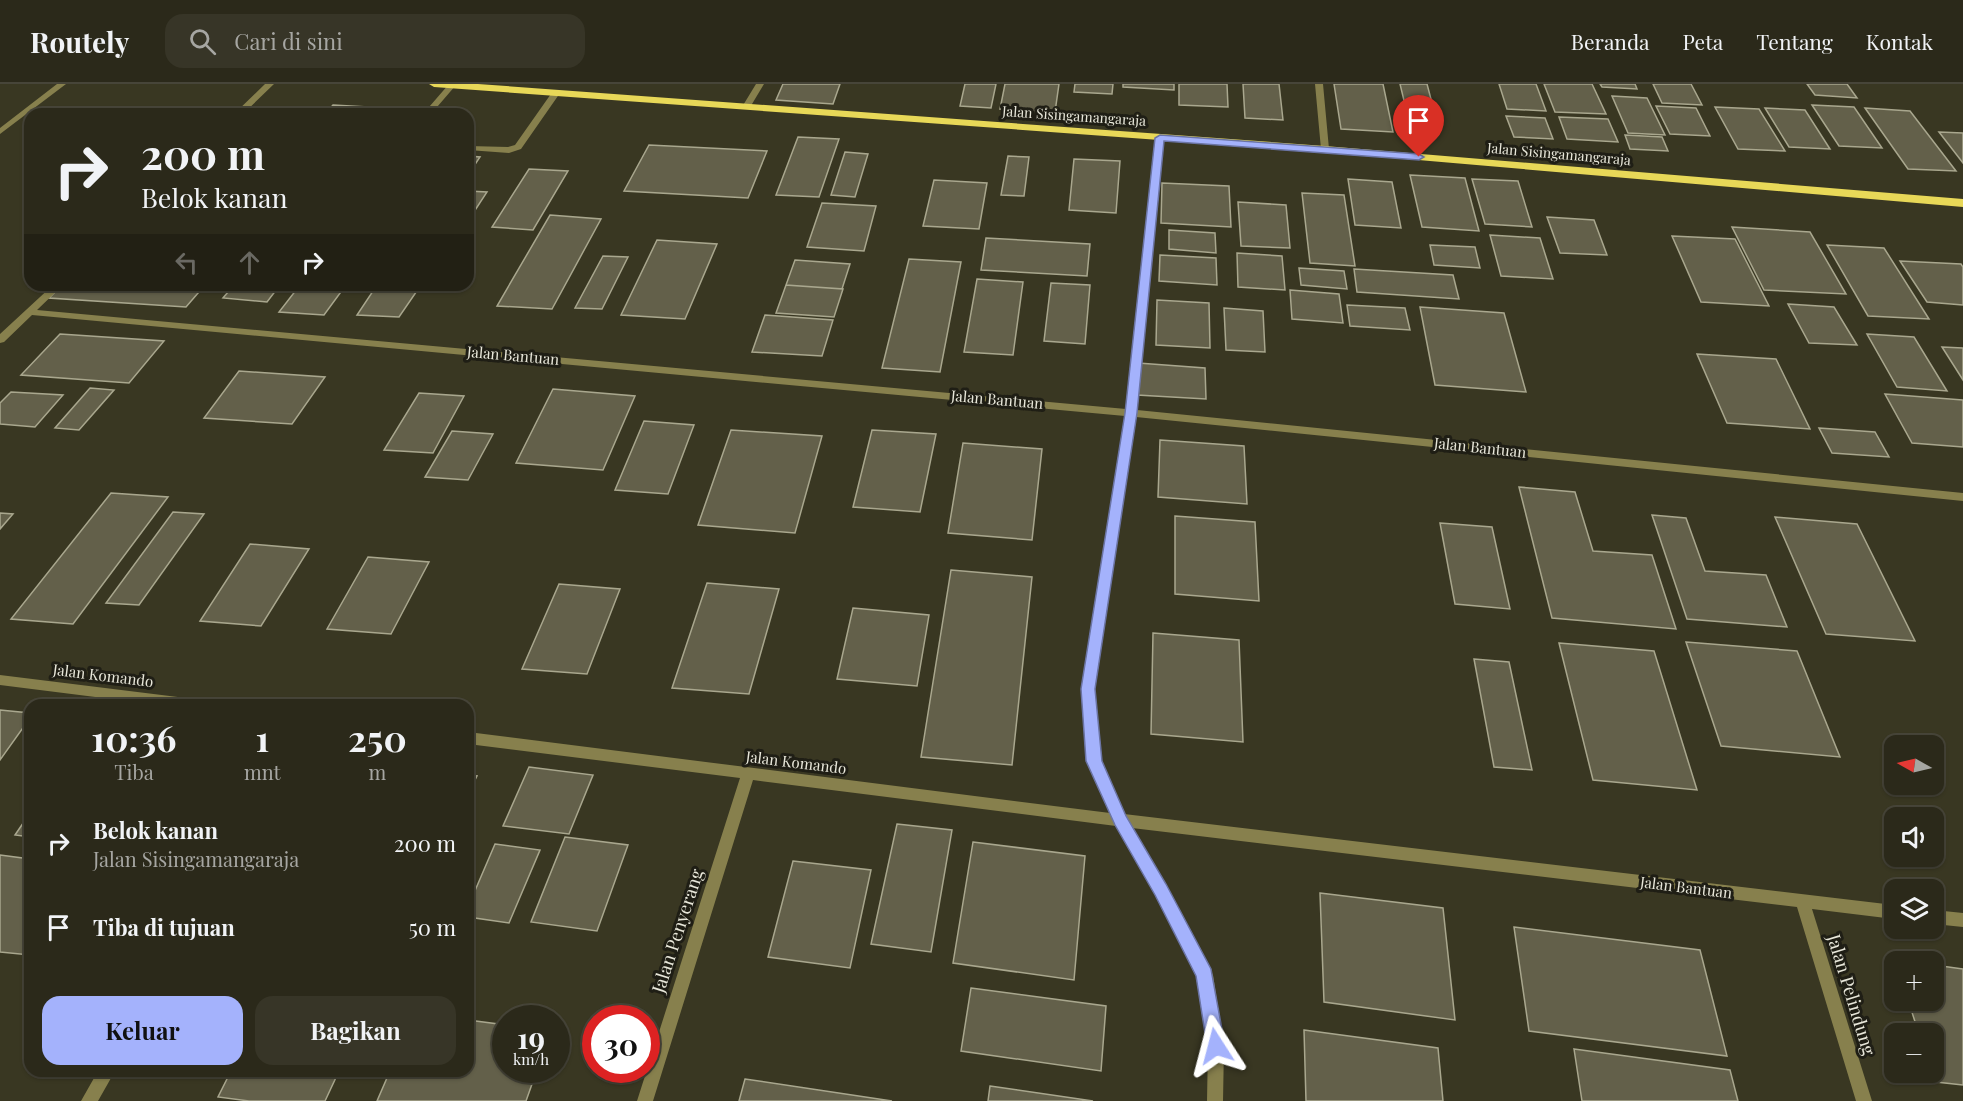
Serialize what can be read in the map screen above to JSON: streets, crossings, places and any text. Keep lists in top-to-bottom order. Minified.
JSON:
{"streets":{"highway":["Jalan Sisingamangaraja"],"street":["Jalan Bantuan","Jalan Komando","Jalan Penyerang","Jalan Pelindung"]},"crossings":[["Jalan Bantuan","Jalan Komando"],["Jalan Bantuan","Jalan Pelindung"],["Jalan Komando","Jalan Penyerang"]],"north":"left","page":{"header":"Routely","search":"Cari di sini","nav":["Beranda","Peta","Tentang","Kontak"],"turn":["200 m","Belok kanan"],"eta":["10:36","Tiba","1","mnt","250","m"],"map_buttons":["+","−"],"list":[{"name":"Belok kanan","note":"Jalan Sisingamangaraja","value":"200 m"},{"name":"Tiba di tujuan","value":"50 m"}],"buttons":["Keluar","Bagikan"],"speed":"19 km/h","limit":"30"}}
